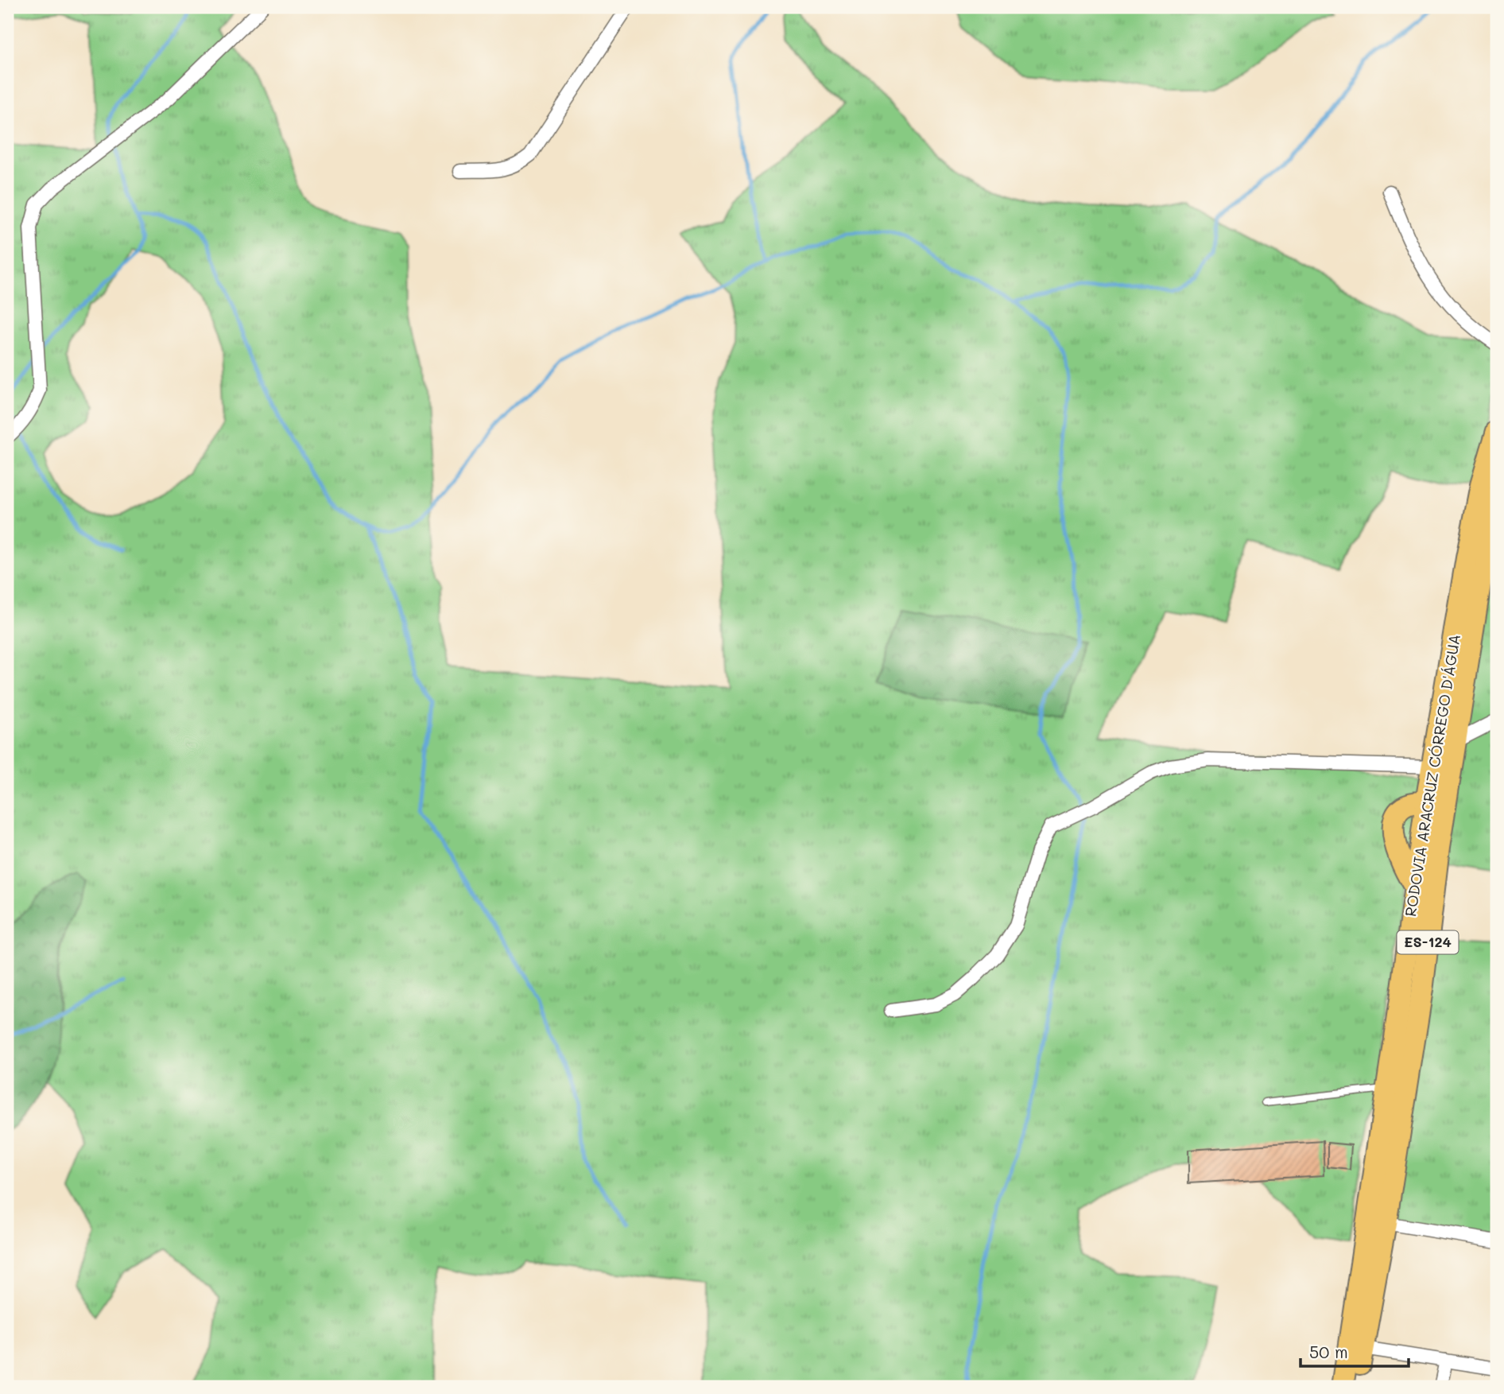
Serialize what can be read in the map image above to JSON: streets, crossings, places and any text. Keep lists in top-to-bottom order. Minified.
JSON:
{"streets":{"main road":["RODOVIA ARACRUZ CÓRREGO D'ÁGUA","ES-124"]},"scale_bar":"50 m"}
